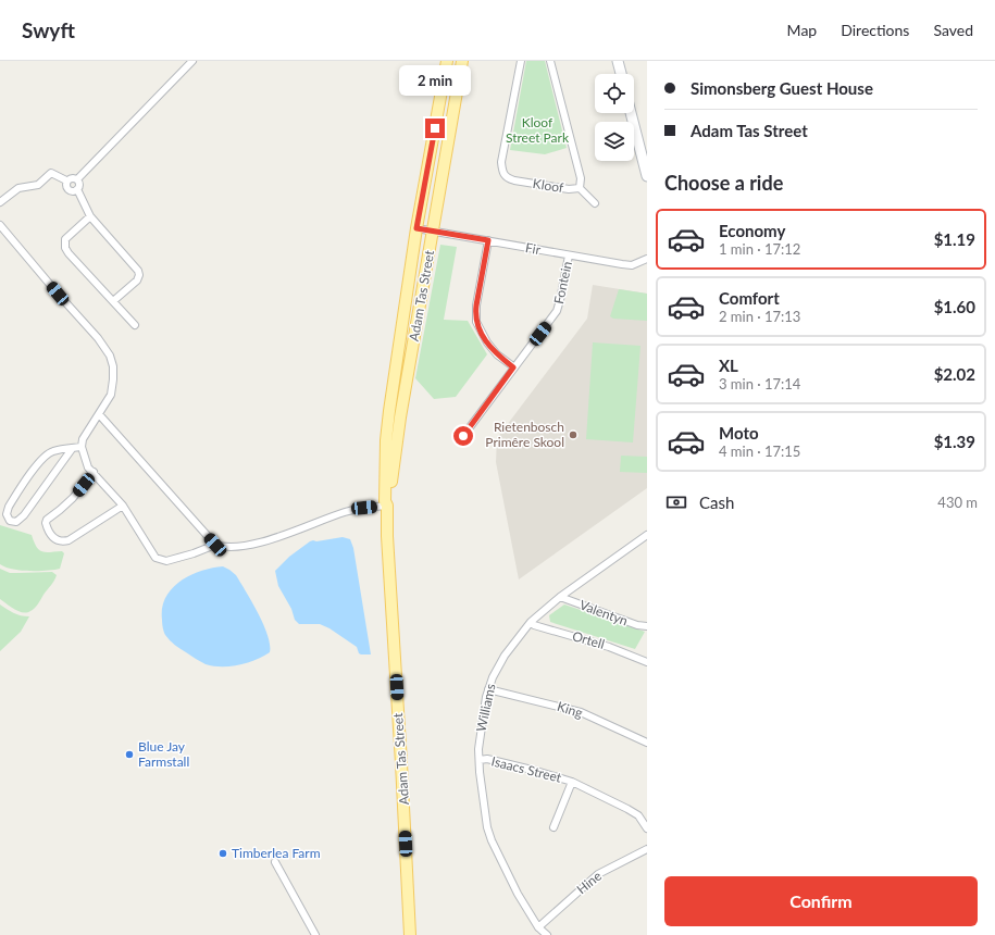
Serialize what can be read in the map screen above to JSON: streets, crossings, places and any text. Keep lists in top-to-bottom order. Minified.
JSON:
{"streets":{"main road":["Adam Tas Street"],"street":["Kloof","Fir","Fontein","Valentyn","Ortell","Williams","King","Isaacs Street","Hine"]},"crossings":[["Fir","Fontein"],["Fir","Adam Tas Street"],["Valentyn","Williams"],["Ortell","Williams"],["Williams","King"],["Williams","Isaacs Street"],["Williams","Hine"]],"parks":["Kloof Street Park"],"places":["Rietenbosch Primêre Skool","Blue Jay Farmstall","Timberlea Farm"],"page":{"header":"Swyft","nav":["Map","Directions","Saved"],"banner":["Simonsberg Guest House","Adam Tas Street"],"bubble":"2 min","heading":"Choose a ride","list":[{"name":"Economy","note":"1 min · 17:12","value":"$1.19"},{"name":"Comfort","note":"2 min · 17:13","value":"$1.60"},{"name":"XL","note":"3 min · 17:14","value":"$2.02"},{"name":"Moto","note":"4 min · 17:15","value":"$1.39"}],"pay":["Cash","430 m"],"buttons":"Confirm"}}
